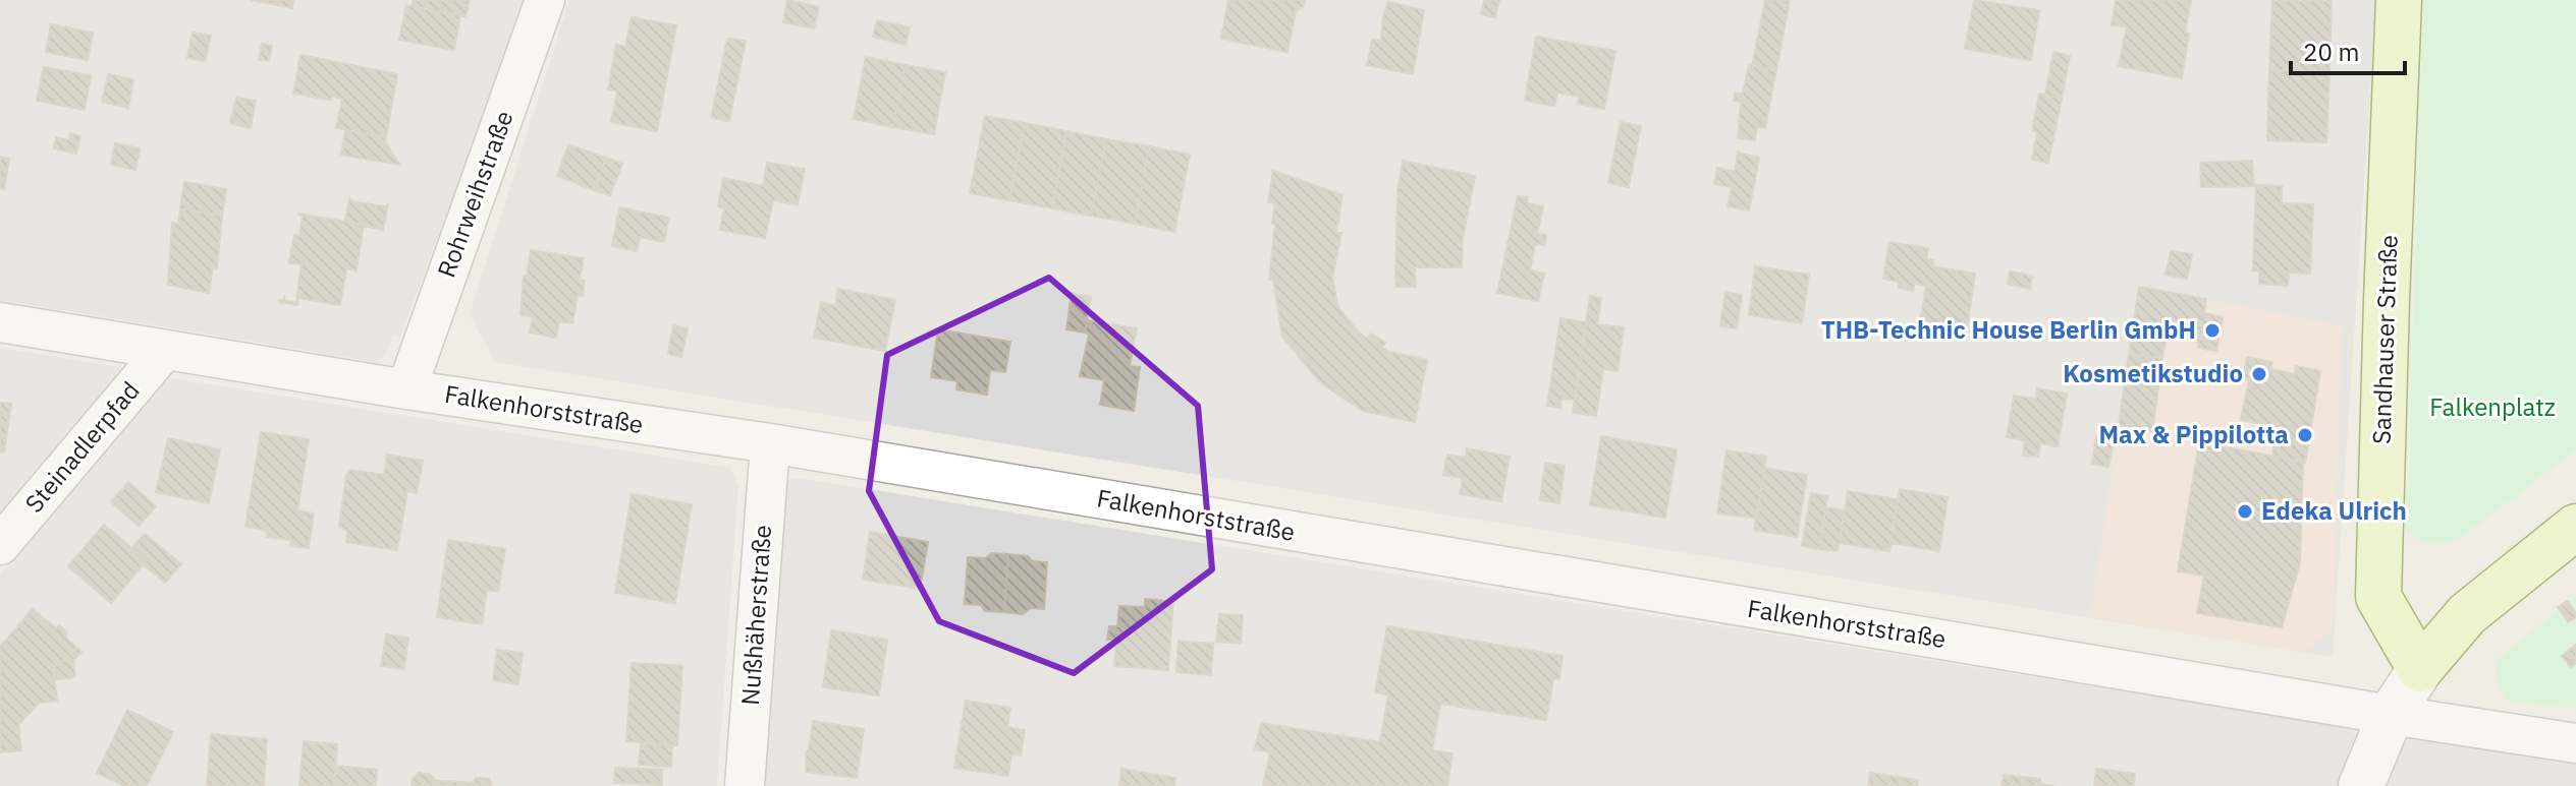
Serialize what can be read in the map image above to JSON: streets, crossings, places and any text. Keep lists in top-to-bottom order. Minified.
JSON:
{"streets":{"main road":["Sandhauser Straße"],"street":["Rohrweihstraße","Falkenhorststraße","Steinadlerpfad","Nußhäherstraße"]},"crossings":[["Rohrweihstraße","Falkenhorststraße"],["Falkenhorststraße","Steinadlerpfad"],["Falkenhorststraße","Nußhäherstraße"]],"parks":["Falkenplatz"],"places":["THB-Technic House Berlin GmbH","Kosmetikstudio","Max & Pippilotta","Edeka Ulrich"],"scale_bar":"20 m"}
